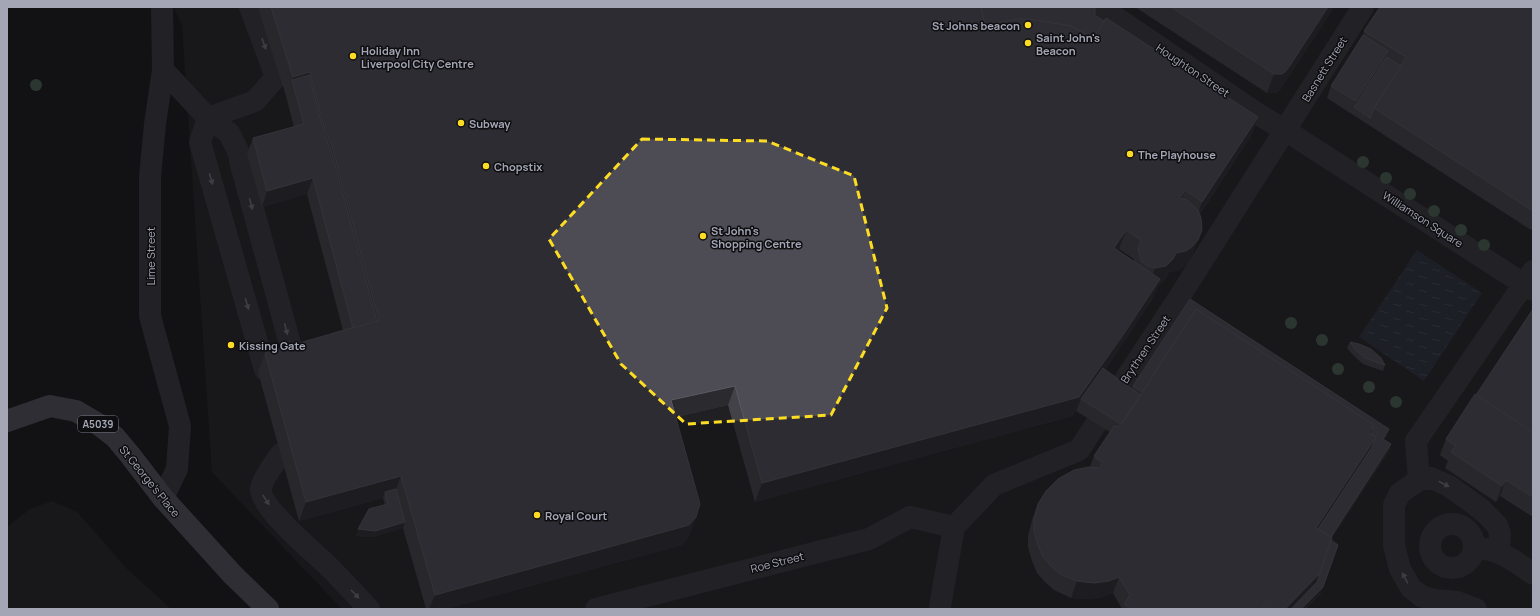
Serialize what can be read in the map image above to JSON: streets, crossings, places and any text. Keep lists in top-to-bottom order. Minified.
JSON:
{"streets":{"main road":["A5039","St George's Place"],"street":["Basnett Street","Houghton Street","Williamson Square","Lime Street","Brythren Street","Roe Street"]},"crossings":[["Basnett Street","Houghton Street"],["Basnett Street","Williamson Square"],["Basnett Street","Brythren Street"],["Houghton Street","Williamson Square"],["Houghton Street","Brythren Street"],["Williamson Square","Brythren Street"],["Lime Street","St George's Place"],["Brythren Street","Roe Street"]],"places":["St Johns beacon","Saint John's Beacon","Holiday Inn Liverpool City Centre","Subway","The Playhouse","Chopstix","St John's Shopping Centre","Kissing Gate","Royal Court"]}
